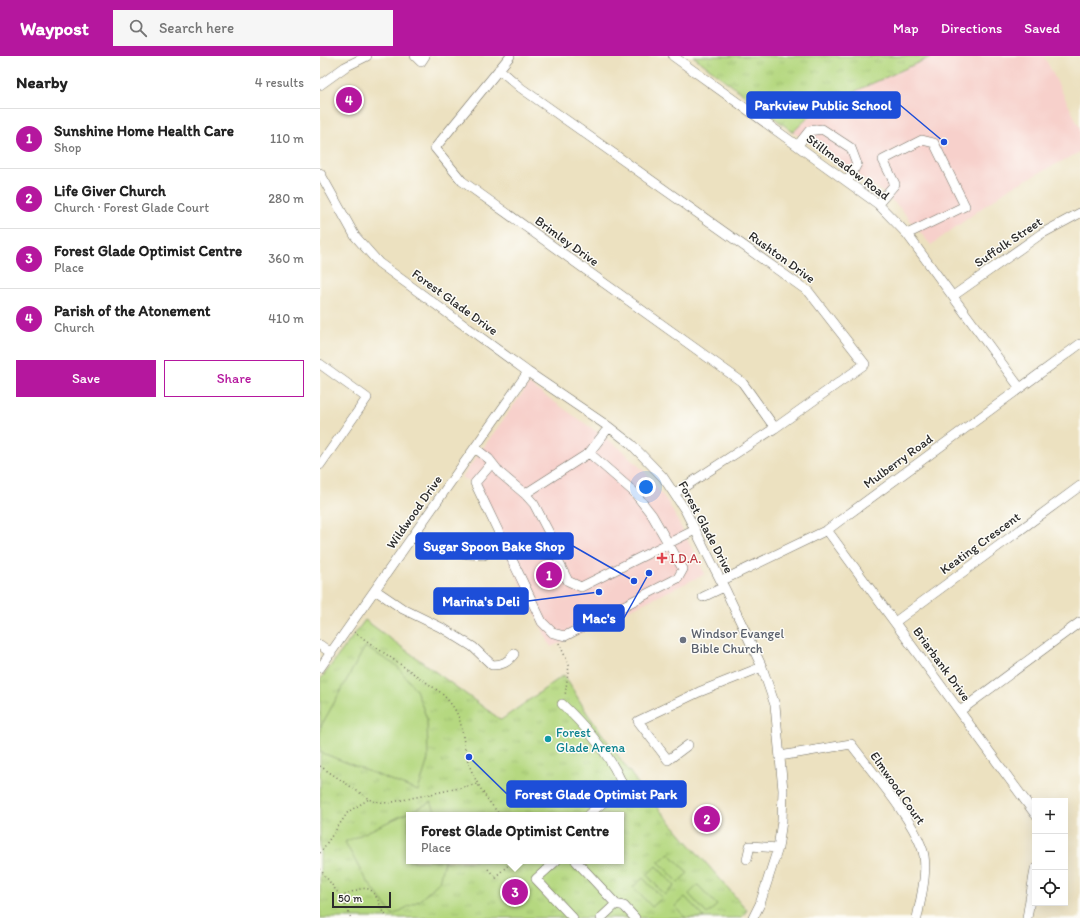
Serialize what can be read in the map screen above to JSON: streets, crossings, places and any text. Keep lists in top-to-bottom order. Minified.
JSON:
{"streets":{"street":["Stillmeadow Road","Brimley Drive","Suffolk Street","Rushton Drive","Forest Glade Drive","Mulberry Road","Wildwood Drive","Keating Crescent","Briarbank Drive","Elmwood Court"]},"crossings":[["Stillmeadow Road","Suffolk Street"],["Stillmeadow Road","Mulberry Road"],["Brimley Drive","Rushton Drive"],["Rushton Drive","Forest Glade Drive"],["Forest Glade Drive","Mulberry Road"],["Forest Glade Drive","Wildwood Drive"],["Forest Glade Drive","Elmwood Court"],["Mulberry Road","Briarbank Drive"],["Keating Crescent","Briarbank Drive"]],"places":{"other":["Parkview Public School","Mac's","Sugar Spoon Bake Shop","Marina's Deli","Windsor Evangel Bible Church","Forest Glade Arena","Forest Glade Optimist Park"],"health":["I.D.A."]},"scale_bar":"50 m","page":{"header":"Waypost","search":"Search here","nav":["Map","Directions","Saved"],"heading":["Nearby","4 results"],"pins":["4","1","2","3"],"list":[{"mark":"1","name":"Sunshine Home Health Care","note":"Shop","value":"110 m"},{"mark":"2","name":"Life Giver Church","note":"Church · Forest Glade Court","value":"280 m"},{"mark":"3","name":"Forest Glade Optimist Centre","note":"Place","value":"360 m"},{"mark":"4","name":"Parish of the Atonement","note":"Church","value":"410 m"}],"buttons":["Save","Share"],"map_buttons":["+","−"],"popup":["Forest Glade Optimist Centre","Place"],"scale":"50 m"}}
